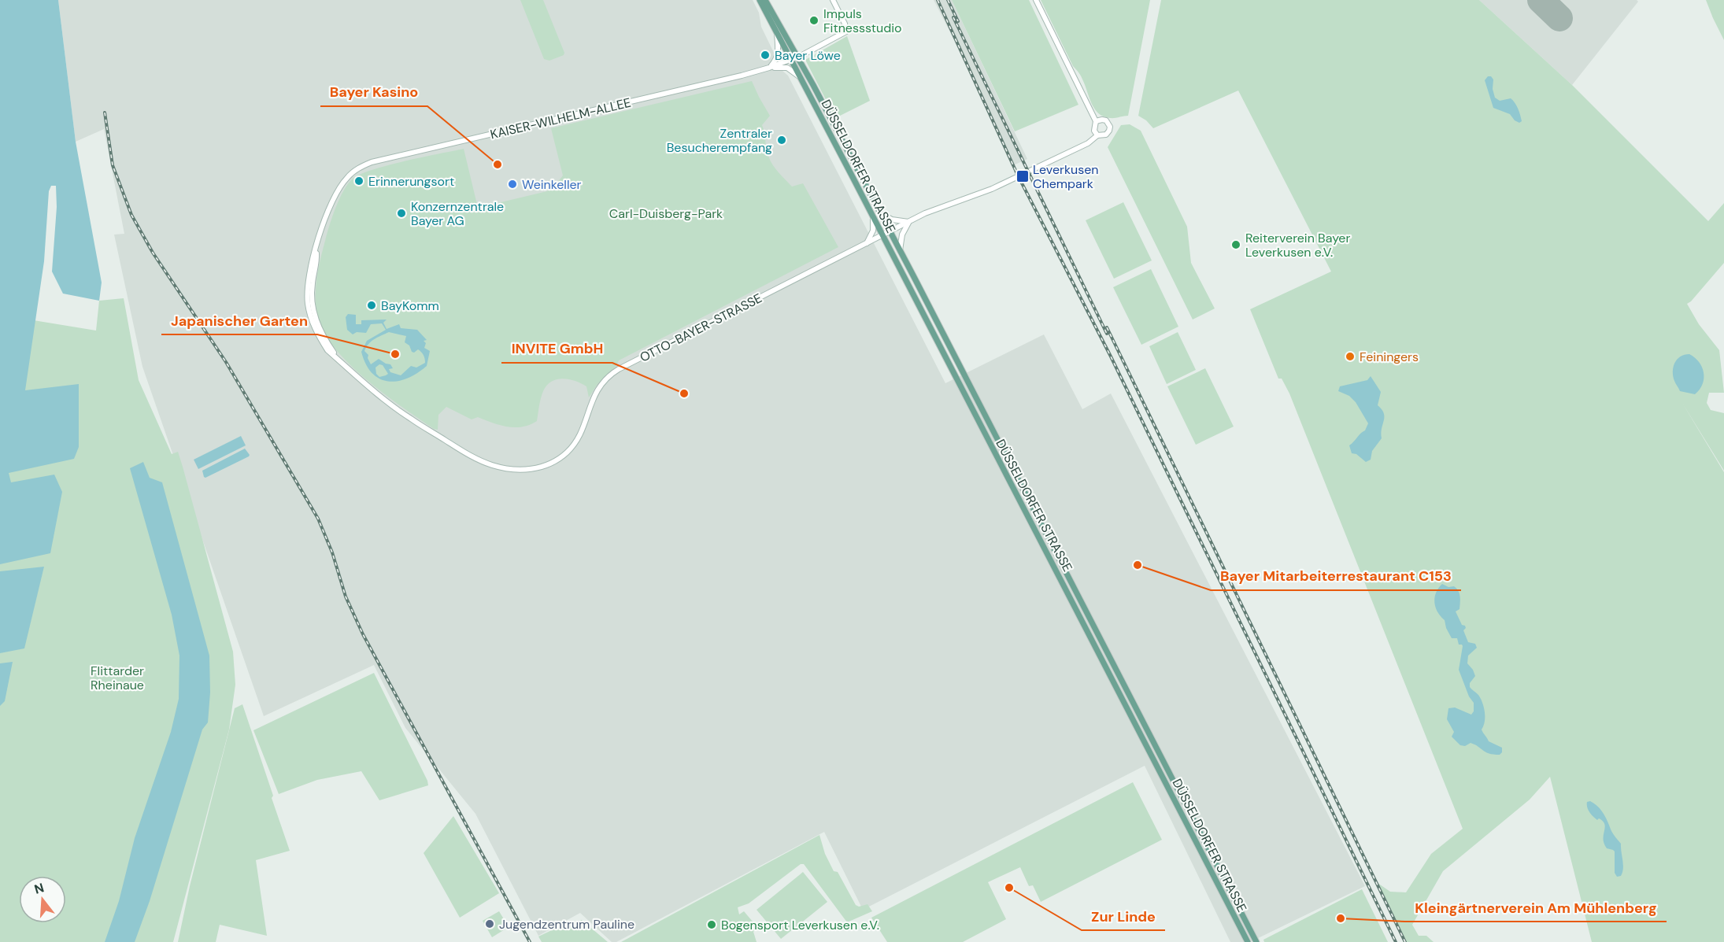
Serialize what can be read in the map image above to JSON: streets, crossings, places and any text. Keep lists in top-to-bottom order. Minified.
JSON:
{"streets":{"main road":["DÜSSELDORFER STRASSE"],"street":["KAISER-WILHELM-ALLEE","OTTO-BAYER-STRASSE"]},"crossings":[["KAISER-WILHELM-ALLEE","DÜSSELDORFER STRASSE"],["KAISER-WILHELM-ALLEE","OTTO-BAYER-STRASSE"],["DÜSSELDORFER STRASSE","OTTO-BAYER-STRASSE"]],"parks":["Carl-Duisberg-Park","Flittarder Rheinaue"],"places":{"other":["Impuls Fitnessstudio","Bayer Löwe","Zentraler Besucherempfang","Bayer Kasino","Erinnerungsort","Weinkeller","Konzernzentrale Bayer AG","Reiterverein Bayer Leverkusen e.V.","BayKomm","Japanischer Garten","Feiningers","INVITE GmbH","Bayer Mitarbeiterrestaurant C153","Zur Linde","Kleingärtnerverein Am Mühlenberg","Jugendzentrum Pauline","Bogensport Leverkusen e.V."],"transit":["Leverkusen Chempark"]},"north":"top"}
